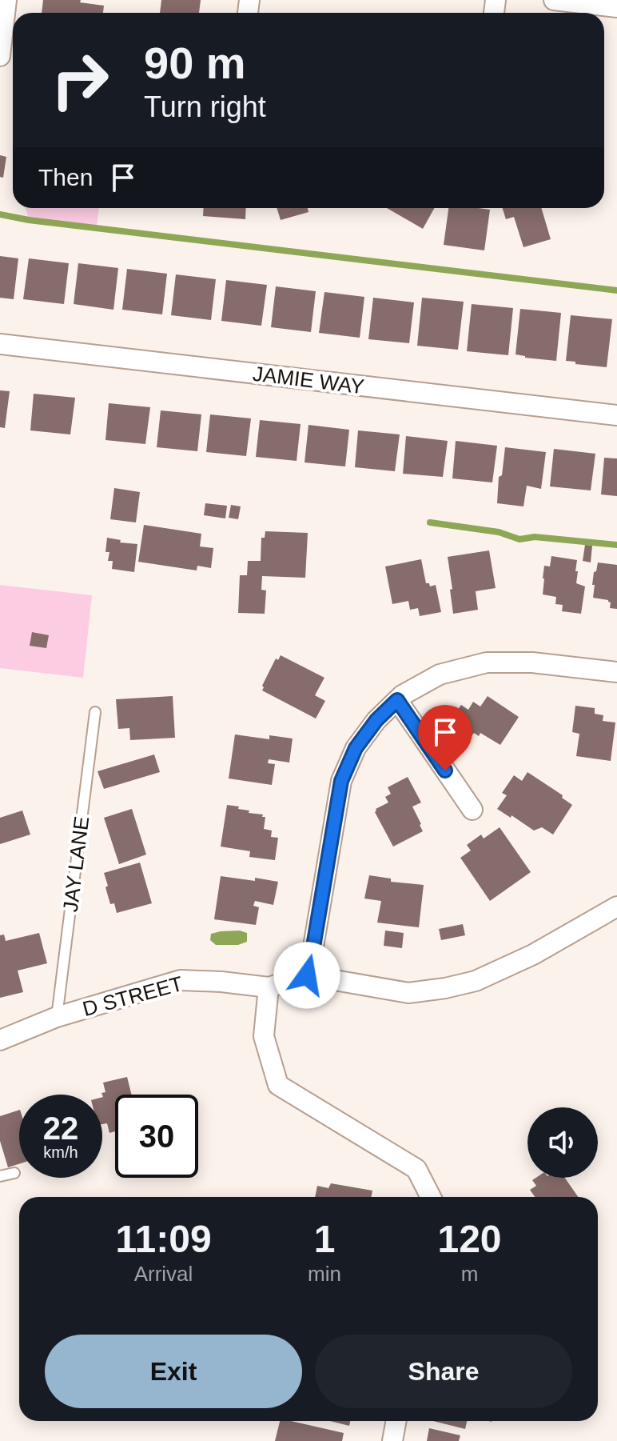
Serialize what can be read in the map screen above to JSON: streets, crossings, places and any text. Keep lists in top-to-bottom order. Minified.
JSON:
{"streets":{"street":["JAMIE WAY","D STREET"],"lane":["JAY LANE"]},"crossings":[["JAY LANE","D STREET"]],"page":{"turn":["90 m","Turn right"],"then":"Then","speed":"22 km/h","limit":"30","eta":["11:09","Arrival","1","min","120","m"],"buttons":["Exit","Share"]}}
